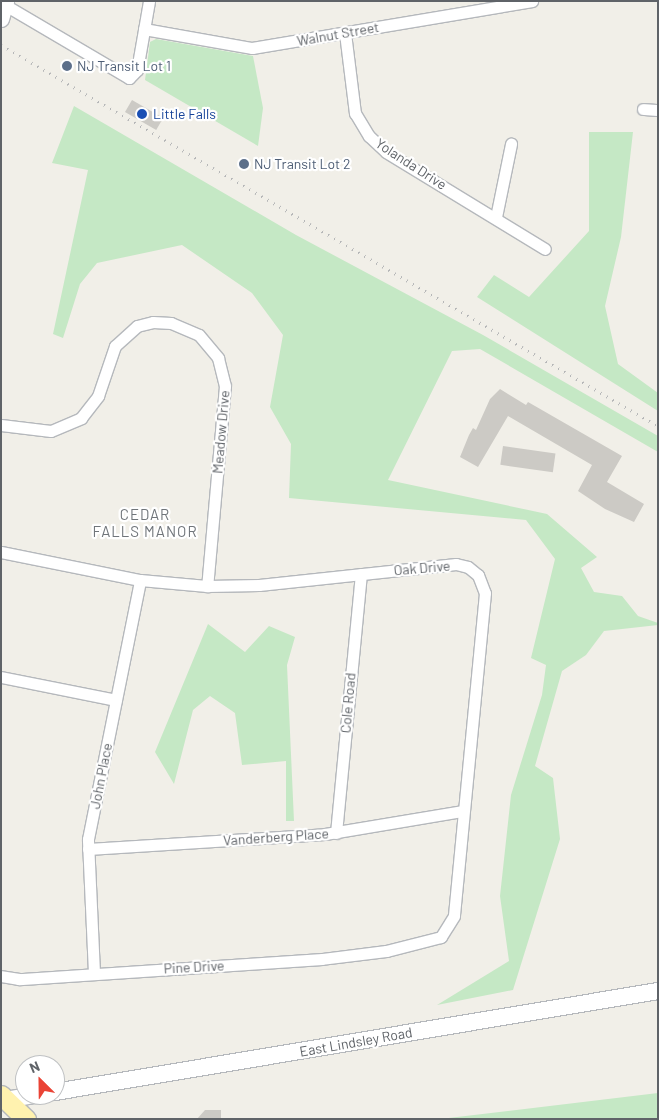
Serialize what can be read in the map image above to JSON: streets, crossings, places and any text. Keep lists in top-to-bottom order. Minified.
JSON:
{"streets":{"main road":["East Lindsley Road"],"street":["Walnut Street","Yolanda Drive","Meadow Drive","Oak Drive","Cole Road","John Place","Vanderberg Place","Pine Drive"]},"crossings":[["Walnut Street","Yolanda Drive"],["Meadow Drive","Oak Drive"],["Oak Drive","Cole Road"],["Oak Drive","John Place"],["Oak Drive","Vanderberg Place"],["Oak Drive","Pine Drive"],["Cole Road","Vanderberg Place"],["John Place","Vanderberg Place"],["John Place","Pine Drive"]],"districts":["CEDAR FALLS MANOR"],"places":["NJ Transit Lot 1","Little Falls","NJ Transit Lot 2"],"north":"top left"}
